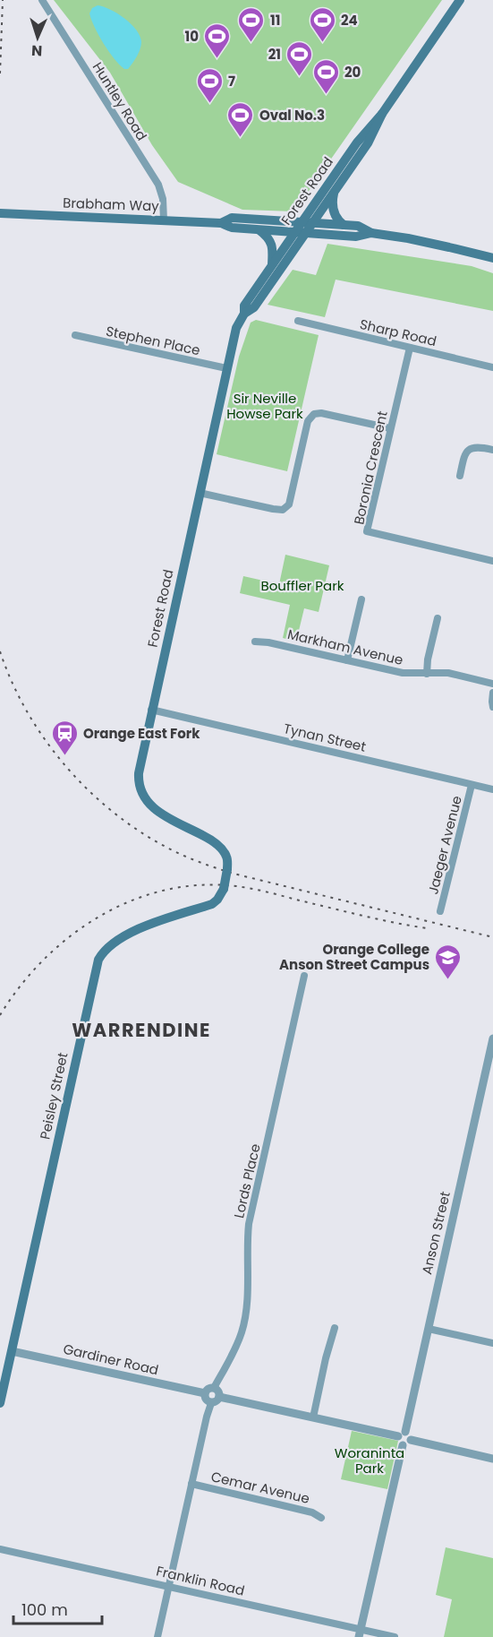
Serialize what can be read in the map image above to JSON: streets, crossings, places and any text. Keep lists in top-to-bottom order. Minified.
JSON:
{"streets":{"main road":["Forest Road","Brabham Way","Peisley Street"],"street":["Huntley Road","Sharp Road","Stephen Place","Boronia Crescent","Markham Avenue","Tynan Street","Jaeger Avenue","Lords Place","Anson Street","Gardiner Road","Cemar Avenue","Franklin Road"]},"crossings":[["Huntley Road","Brabham Way"],["Forest Road","Brabham Way"],["Forest Road","Stephen Place"],["Forest Road","Tynan Street"],["Forest Road","Peisley Street"],["Sharp Road","Boronia Crescent"],["Tynan Street","Jaeger Avenue"],["Peisley Street","Gardiner Road"],["Lords Place","Gardiner Road"]],"districts":["WARRENDINE"],"parks":["Sir Neville Howse Park","Bouffler Park","Woraninta Park"],"places":{"sports":["11","24","10","21","20","7","Oval No.3"],"station":["Orange East Fork"],"school or university":["Orange College Anson Street Campus"]},"scale_bar":"100 m","north":"bottom"}
